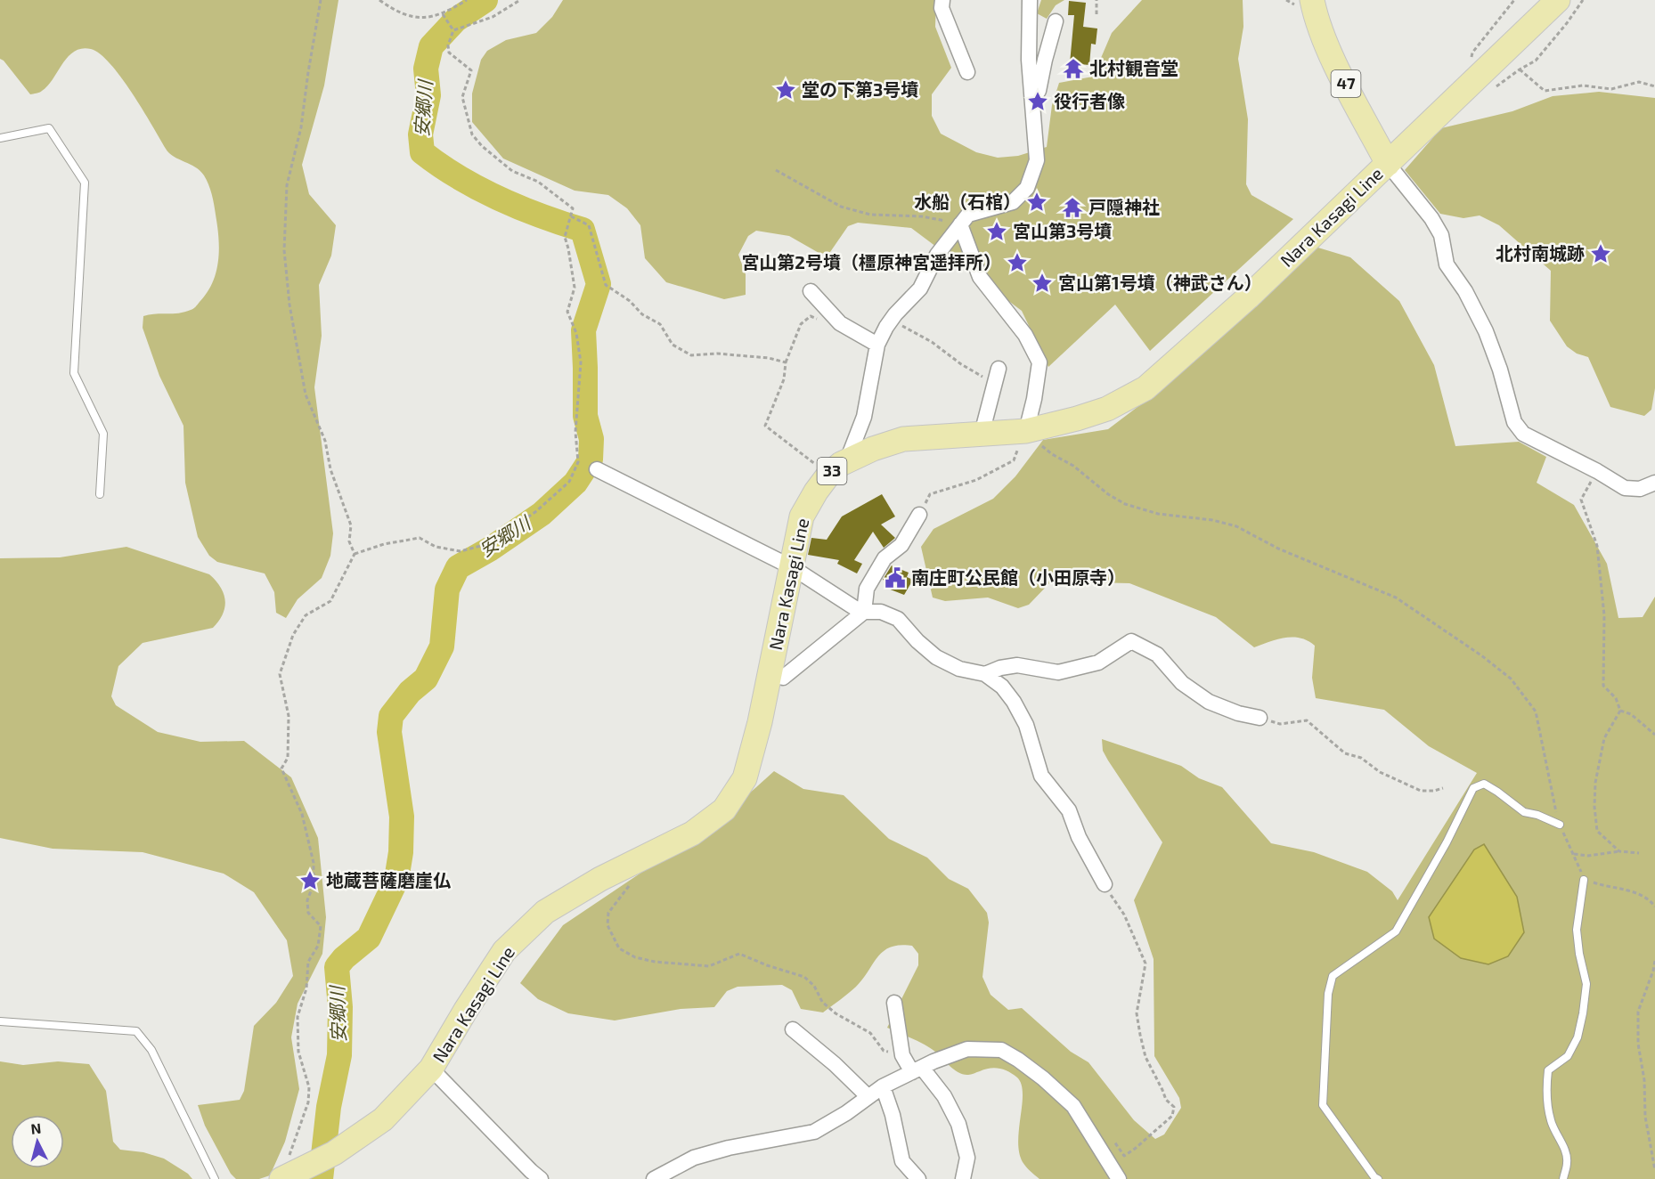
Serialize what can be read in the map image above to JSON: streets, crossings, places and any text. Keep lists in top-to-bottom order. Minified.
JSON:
{"streets":{"main road":["47","Nara Kasagi Line","33"]},"crossings":[["47","Nara Kasagi Line"]],"water":["安郷川"],"places":{"temple":["北村観音堂","戸隠神社"],"place":["堂の下第3号墳","役行者像","水船（石棺）","宮山第3号墳","北村南城跡","宮山第2号墳（橿原神宮遥拝所）","宮山第1号墳（神武さん）","地蔵菩薩磨崖仏"],"public building":["南庄町公民館（小田原寺）"]},"north":"top"}
